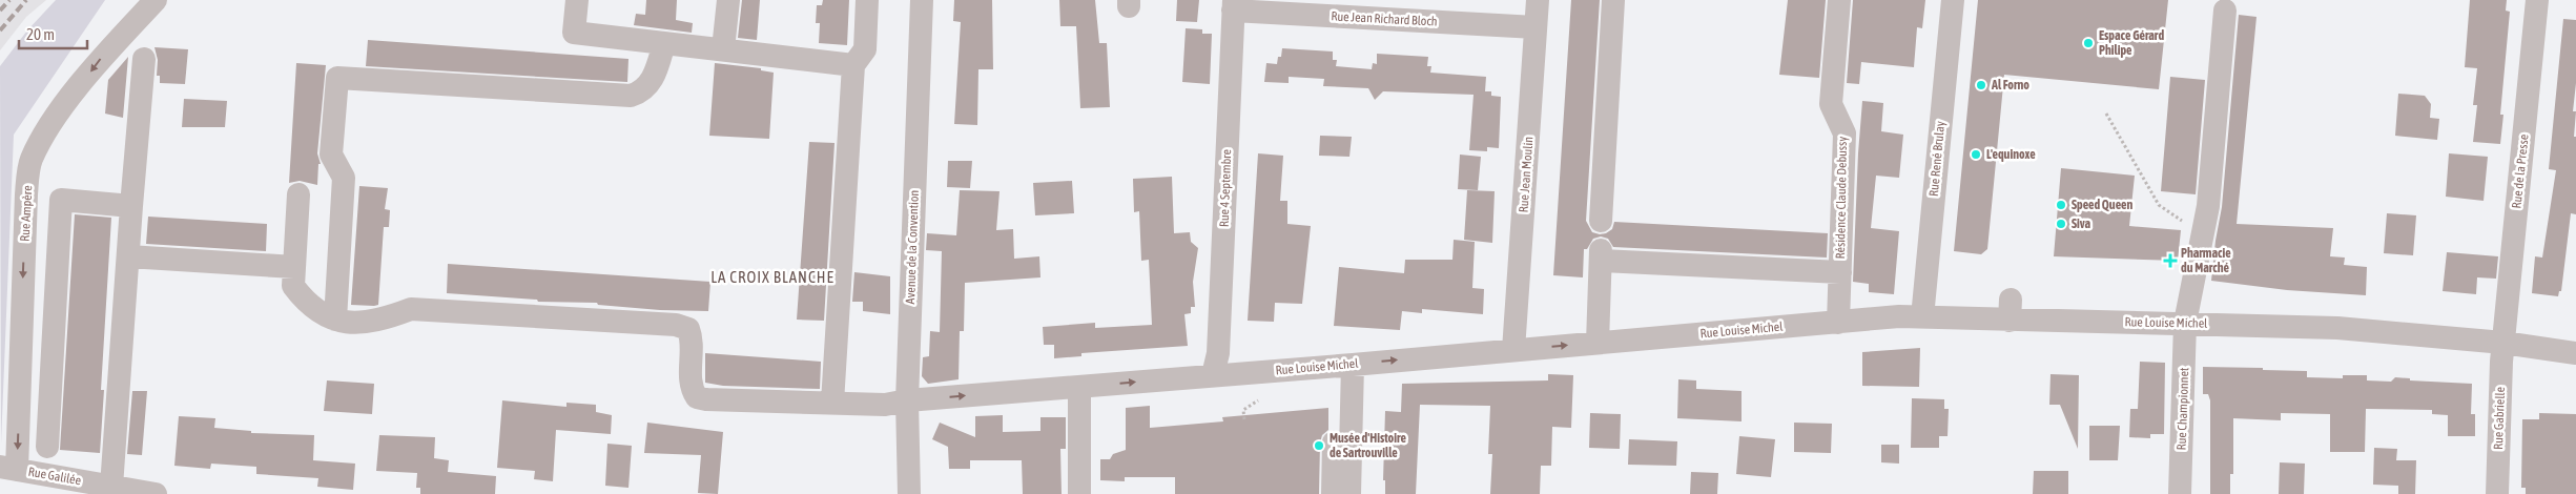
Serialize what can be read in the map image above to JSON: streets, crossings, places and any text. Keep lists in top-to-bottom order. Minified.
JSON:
{"streets":{"street":["Rue Jean Richard Bloch","Rue René Brulay","Rue de la Presse","Rue Jean Moulin","Rue 4 Septembre","Résidence Claude Debussy","Rue Ampère","Avenue de la Convention","Rue Louise Michel","Rue Championnet","Rue Gabrielle","Rue Galilée"]},"crossings":[["Rue Jean Richard Bloch","Rue Jean Moulin"],["Rue Jean Richard Bloch","Rue 4 Septembre"],["Rue René Brulay","Rue Louise Michel"],["Rue de la Presse","Rue Louise Michel"],["Rue de la Presse","Rue Gabrielle"],["Rue Jean Moulin","Rue Louise Michel"],["Rue 4 Septembre","Rue Louise Michel"],["Résidence Claude Debussy","Rue Louise Michel"],["Rue Ampère","Rue Galilée"],["Avenue de la Convention","Rue Louise Michel"],["Rue Louise Michel","Rue Championnet"],["Rue Louise Michel","Rue Gabrielle"]],"districts":["LA CROIX BLANCHE"],"places":{"other":["Espace Gérard Philipe","Al Forno","L'equinoxe","Speed Queen","Siva","Musée d'Histoire de Sartrouville"],"health":["Pharmacie du Marché"]},"scale_bar":"20 m"}
